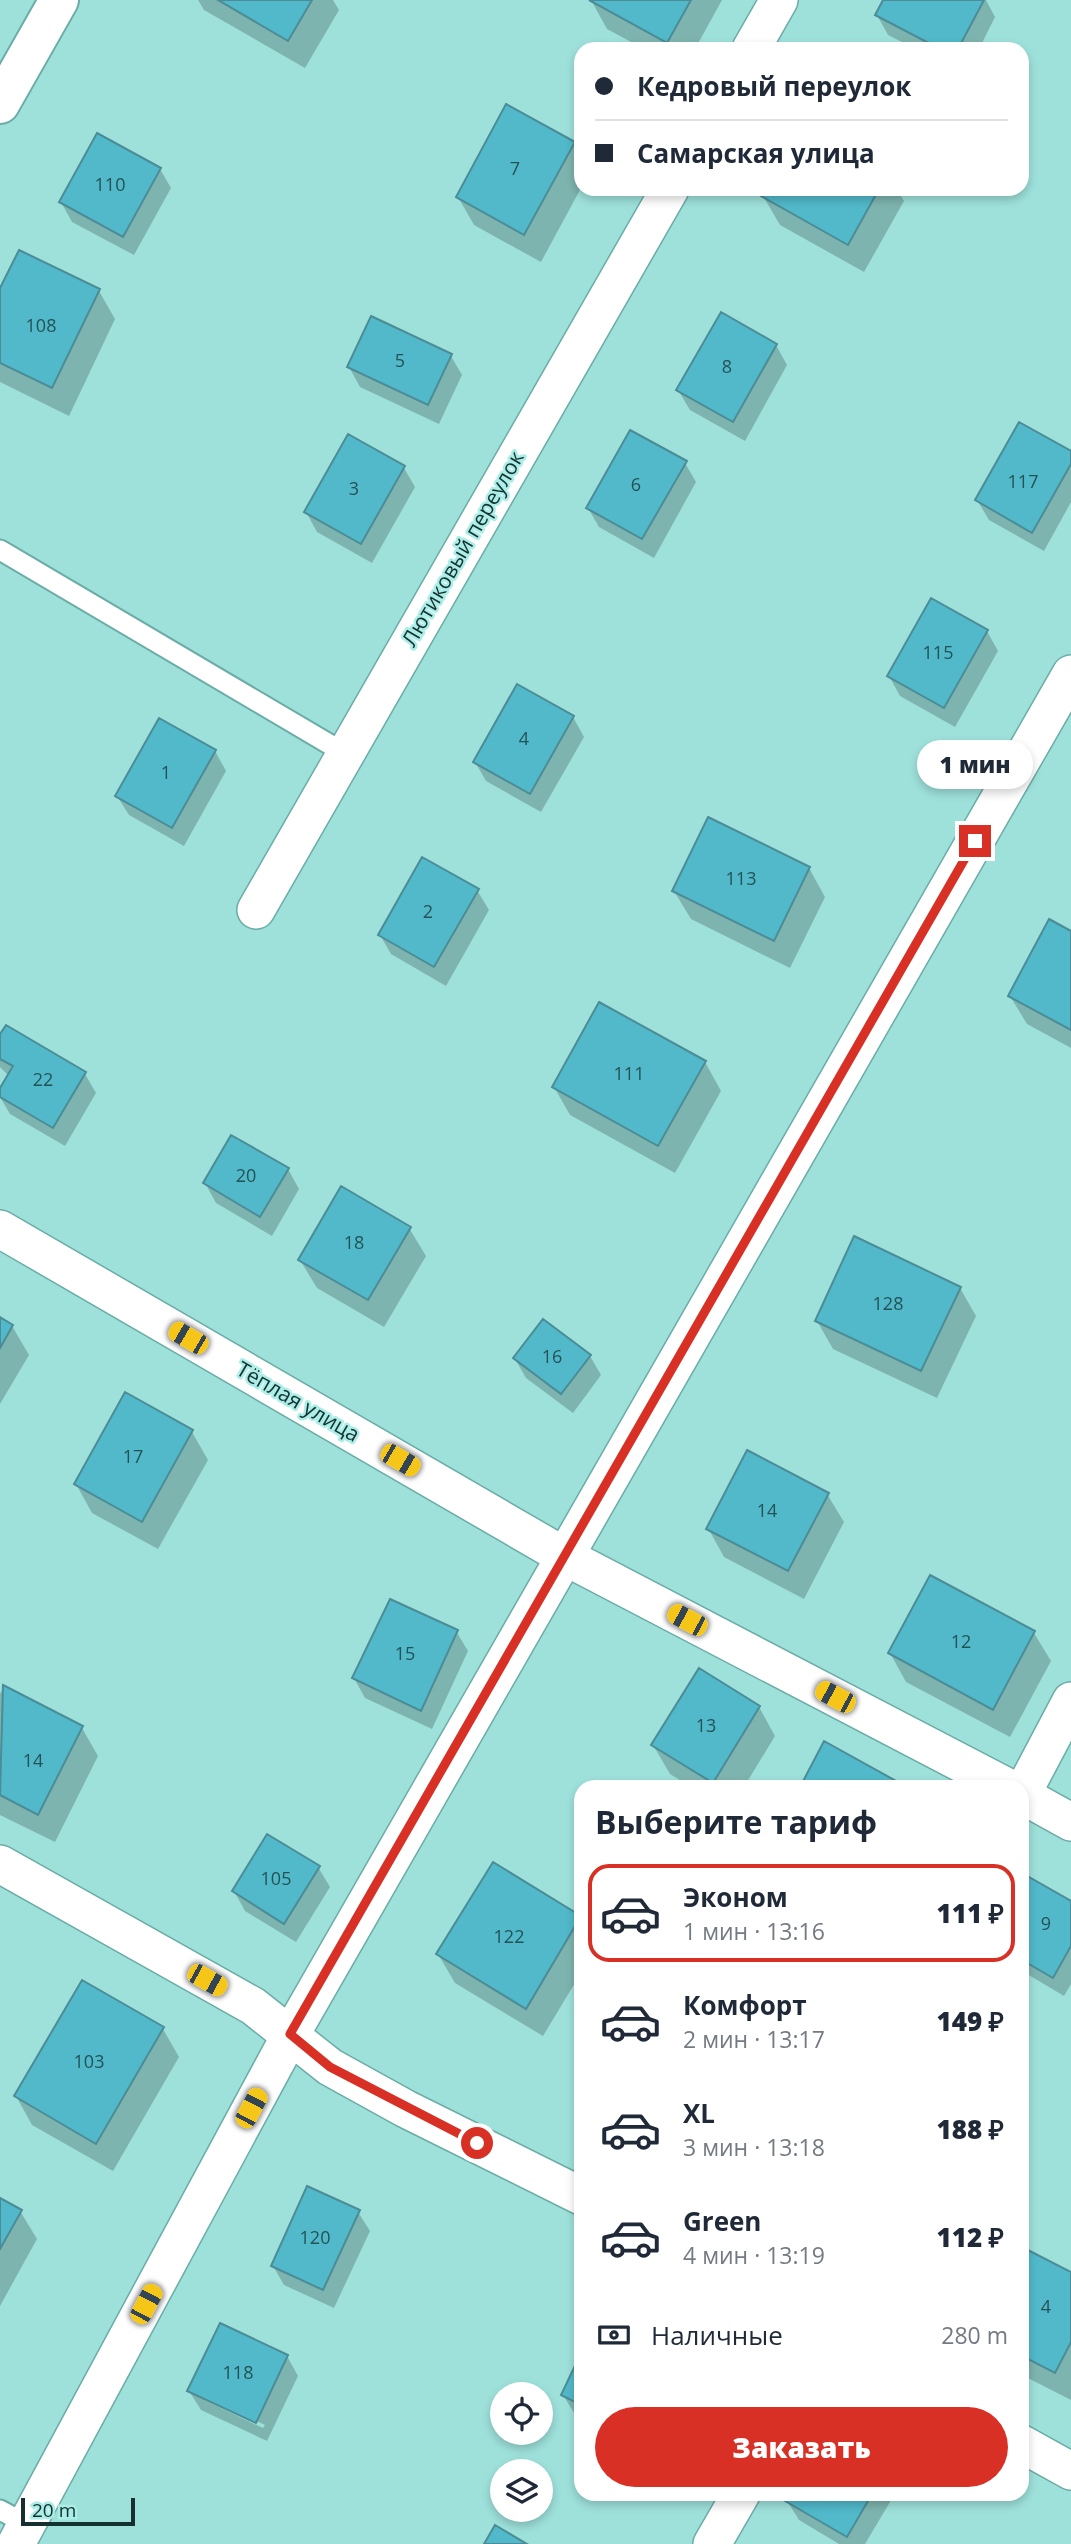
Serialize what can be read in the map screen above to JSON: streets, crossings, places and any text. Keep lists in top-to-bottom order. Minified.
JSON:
{"streets":{"street":["Лютиковый переулок","Тёплая улица"]},"house_numbers":["7","110","108","5","8","117","6","3","115","4","1","113","2","111","22","20","18","128","16","17","14","12","15","13","14","105","9","122","103","120","4","118"],"scale_bar":"20 m","page":{"banner":["Кедровый переулок","Самарская улица"],"bubble":"1 мин","heading":"Выберите тариф","list":[{"name":"Эконом","note":"1 мин · 13:16","value":"111 ₽"},{"name":"Комфорт","note":"2 мин · 13:17","value":"149 ₽"},{"name":"XL","note":"3 мин · 13:18","value":"188 ₽"},{"name":"Green","note":"4 мин · 13:19","value":"112 ₽"}],"pay":["Наличные","280 m"],"buttons":"Заказать","scale":"20 m"}}
